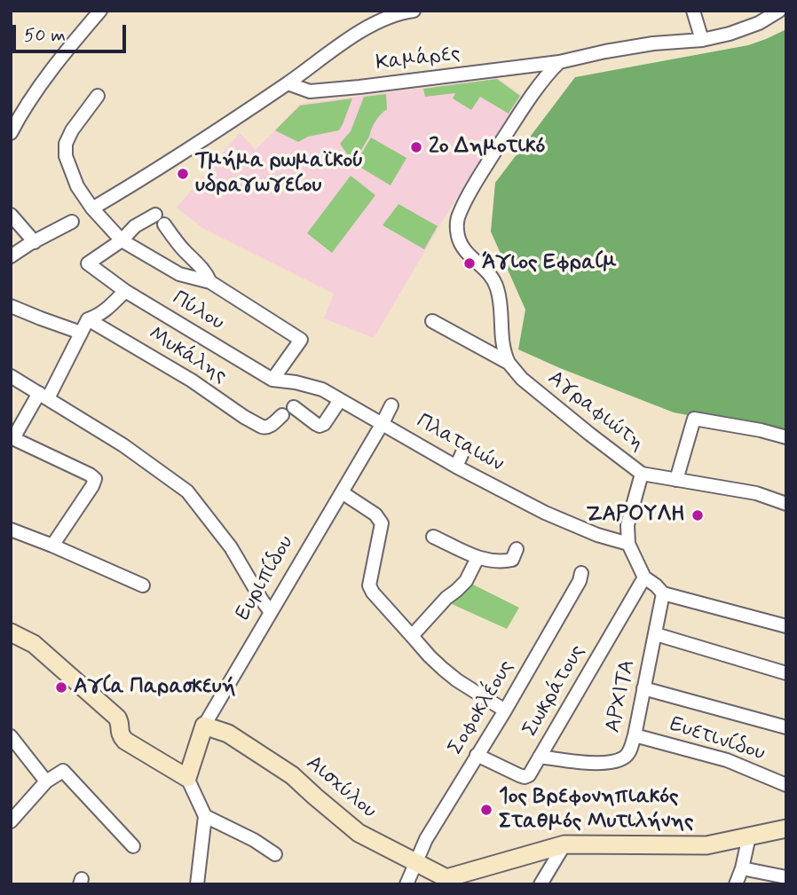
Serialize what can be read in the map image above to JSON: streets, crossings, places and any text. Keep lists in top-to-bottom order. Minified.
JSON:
{"streets":{"street":["Καμάρες","Πύλου","Μυκάλης","Αγραφιώτη","Πλαταιών","Ευριπίδου","Σωκράτους","ΑΡΧΙΤΑ","Σοφοκλέους","Ευετινίδου","Αισχύλου"]},"crossings":[["Πύλου","Πλαταιών"],["Πλαταιών","Ευριπίδου"],["Ευριπίδου","Αισχύλου"],["Σωκράτους","ΑΡΧΙΤΑ"],["Σωκράτους","Σοφοκλέους"],["ΑΡΧΙΤΑ","Ευετινίδου"],["Σοφοκλέους","Αισχύλου"]],"places":["2ο Δημοτικό","Τμήμα ρωμαϊκού υδραγωγείου","Άγιος Εφραίμ","ΖΑΡΟΥΛΗ","Αγία Παρασκευή","1ος Βρεφονηπιακός Σταθμός Μυτιλήνης"],"scale_bar":"50 m"}
